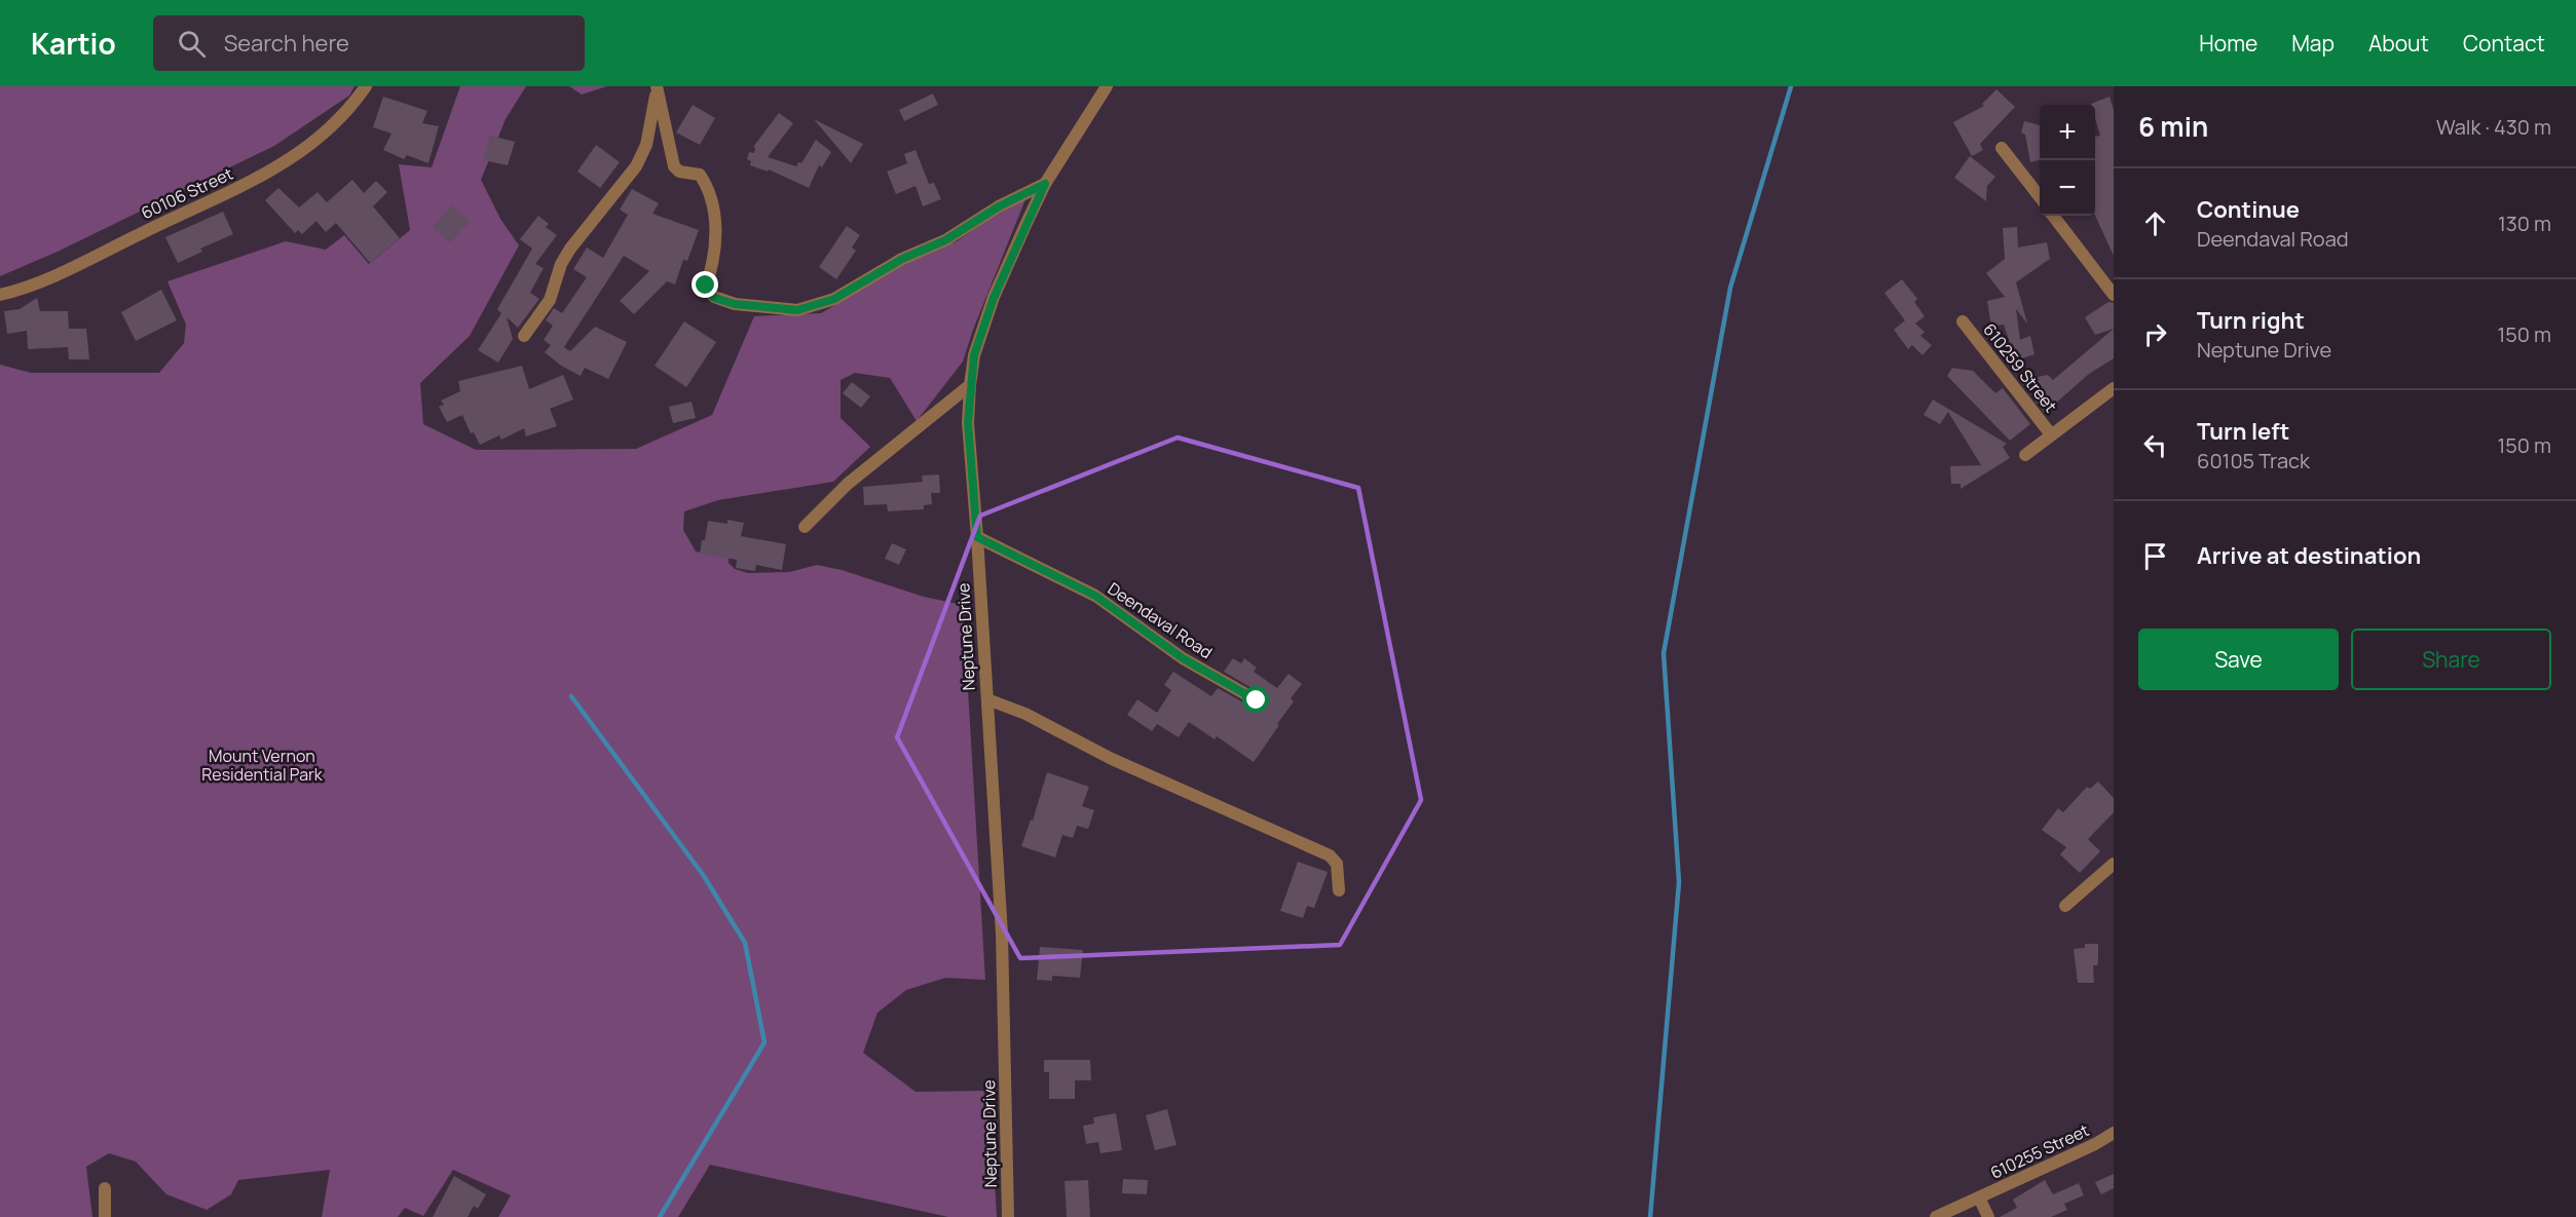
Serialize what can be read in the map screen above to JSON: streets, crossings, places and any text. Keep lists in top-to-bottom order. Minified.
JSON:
{"streets":{"street":["60106 Street","610259 Street","Deendaval Road","Neptune Drive","610255 Street"]},"crossings":[["Deendaval Road","Neptune Drive"]],"parks":["Mount Vernon Residential Park"],"page":{"header":"Kartio","search":"Search here","nav":["Home","Map","About","Contact"],"heading":["6 min","Walk · 430 m"],"map_buttons":["+","−"],"list":[["Continue","Deendaval Road","130 m"],["Turn right","Neptune Drive","150 m"],["Turn left","60105 Track","150 m"],"Arrive at destination"],"buttons":["Save","Share"]}}
